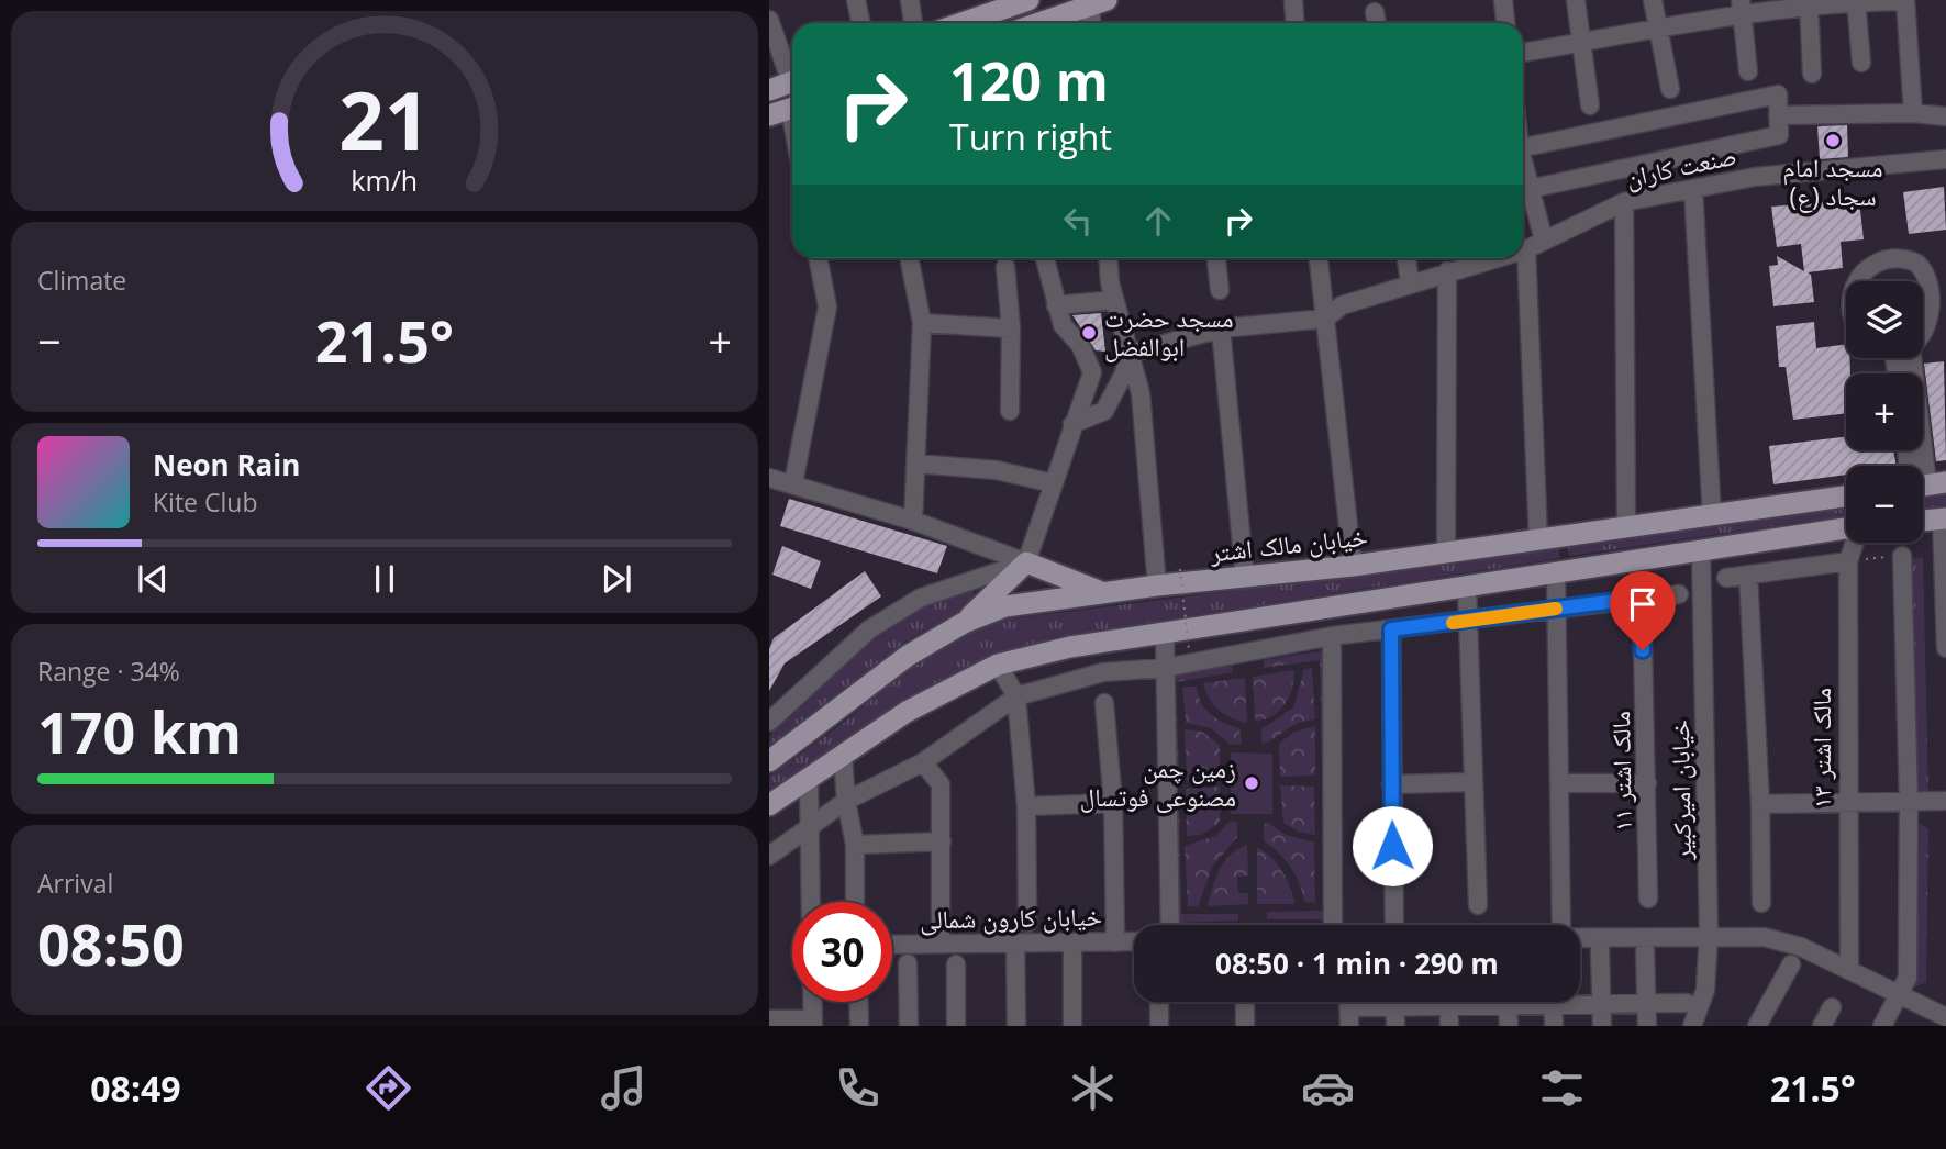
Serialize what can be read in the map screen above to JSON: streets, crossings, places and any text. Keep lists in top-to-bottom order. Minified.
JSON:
{"streets":{"main road":["خیابان مالک اشتر"],"street":["صنعت کاران","مالک اشتر ۱۳","مالک اشتر ۱۱","خیابان امیرکبیر","خیابان کارون شمالی"]},"places":["مسجد امام سجاد (ع)","مسجد حضرت ابوالفضل","زمین چمن مصنوعی فوتسال"],"page":{"turn":["120 m","Turn right"],"tile":["Climate",["Range · 34%","170 km"],["Arrival","08:50"]],"map_buttons":["+","−"],"heat":["−","21.5°","+"],"song":["Neon Rain","Kite Club"],"limit":"30","trip":"08:50 · 1 min · 290 m","tabs":["08:49","21.5°"],"gauge":["21","km/h"]}}
